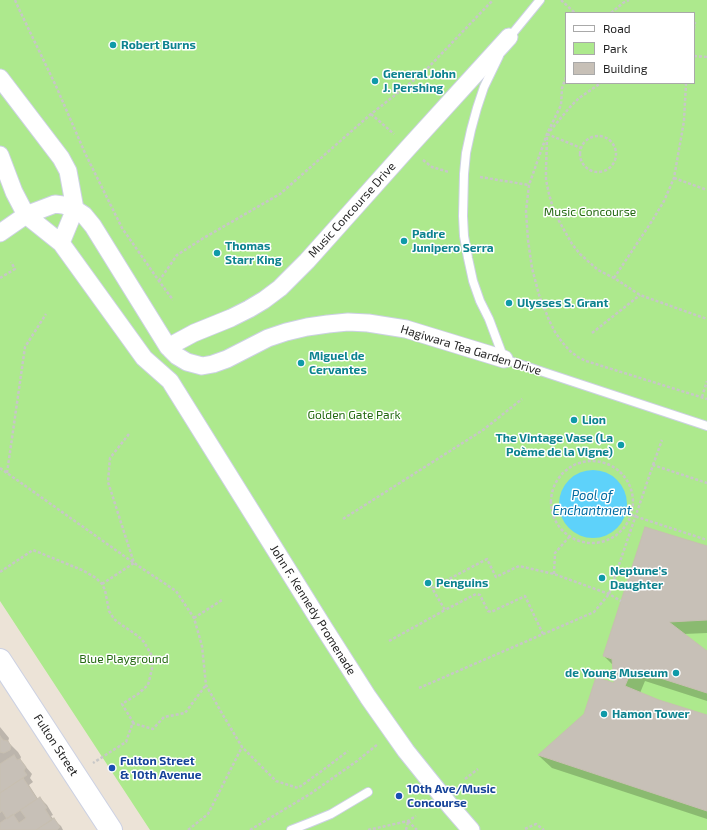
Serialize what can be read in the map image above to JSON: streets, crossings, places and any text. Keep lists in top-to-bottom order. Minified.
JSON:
{"streets":{"main road":["Fulton Street"],"street":["Music Concourse Drive","Hagiwara Tea Garden Drive","John F. Kennedy Promenade"]},"crossings":[["Music Concourse Drive","Hagiwara Tea Garden Drive"],["Music Concourse Drive","John F. Kennedy Promenade"],["Hagiwara Tea Garden Drive","John F. Kennedy Promenade"]],"water":["Pool of Enchantment"],"parks":["Music Concourse","Golden Gate Park","Blue Playground"],"places":["Robert Burns","General John J. Pershing","Padre Junipero Serra","Thomas Starr King","Ulysses S. Grant","Miguel de Cervantes","Lion","The Vintage Vase (La Poème de la Vigne)","Neptune’s Daughter","Penguins","de Young Museum","Hamon Tower","Fulton Street & 10th Avenue","10th Ave/Music Concourse"],"legend":["Road","Park","Building"]}
